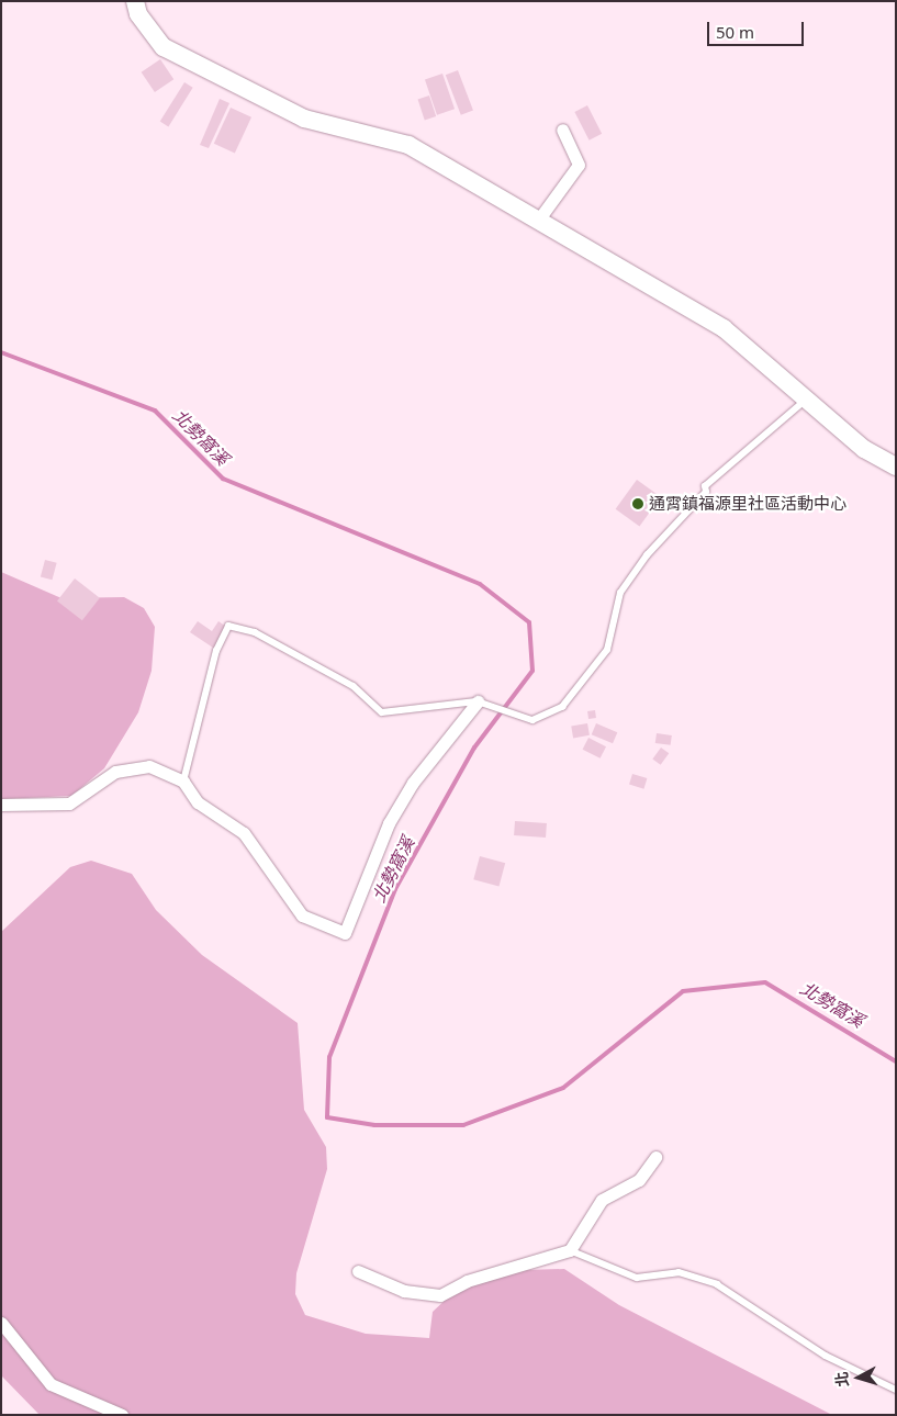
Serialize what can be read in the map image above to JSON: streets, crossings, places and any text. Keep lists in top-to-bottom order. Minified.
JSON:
{"water":["北勢窩溪"],"places":["通霄鎮福源里社區活動中心"],"scale_bar":"50 m","north":"left"}
